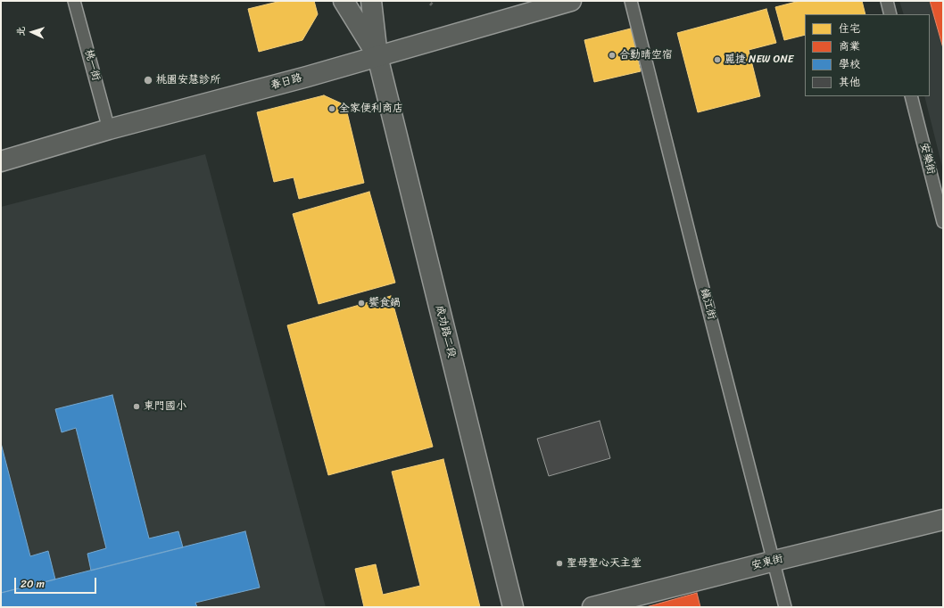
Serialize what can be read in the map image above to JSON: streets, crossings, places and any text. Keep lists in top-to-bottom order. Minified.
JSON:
{"streets":{"street":["春日路","成功路二段","安東街"],"lane":["桃一街","安樂街","鎮江街"]},"crossings":[["桃一街","春日路"],["春日路","成功路二段"],["鎮江街","安東街"]],"places":["合勤晴空宿","麗捷 NEW ONE","桃園安慧診所","全家便利商店","饗食鍋","東門國小","聖母聖心天主堂"],"legend":["住宅","商業","學校","其他"],"scale_bar":"20 m","north":"left"}
